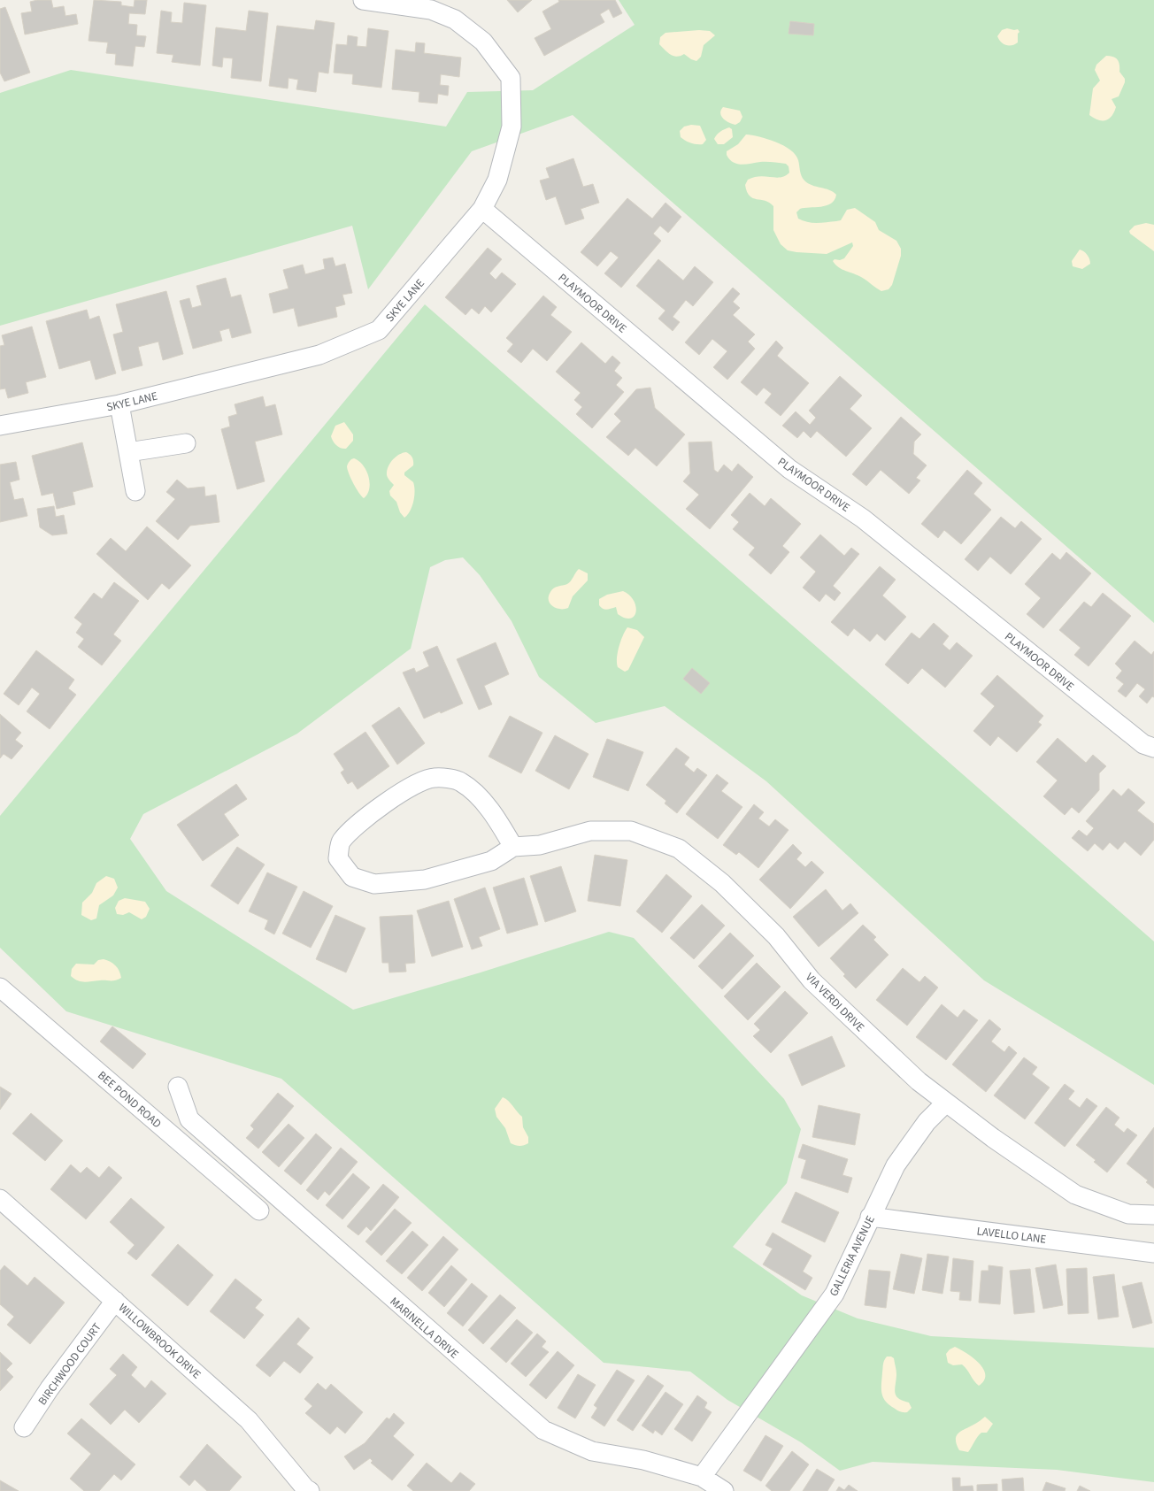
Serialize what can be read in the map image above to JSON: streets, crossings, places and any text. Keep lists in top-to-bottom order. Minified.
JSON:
{"streets":{"street":["SKYE LANE","PLAYMOOR DRIVE","VIA VERDI DRIVE","BEE POND ROAD","LAVELLO LANE","GALLERIA AVENUE","MARINELLA DRIVE","WILLOWBROOK DRIVE","BIRCHWOOD COURT"]},"crossings":[["SKYE LANE","PLAYMOOR DRIVE"],["VIA VERDI DRIVE","GALLERIA AVENUE"],["LAVELLO LANE","GALLERIA AVENUE"],["GALLERIA AVENUE","MARINELLA DRIVE"],["WILLOWBROOK DRIVE","BIRCHWOOD COURT"]]}
